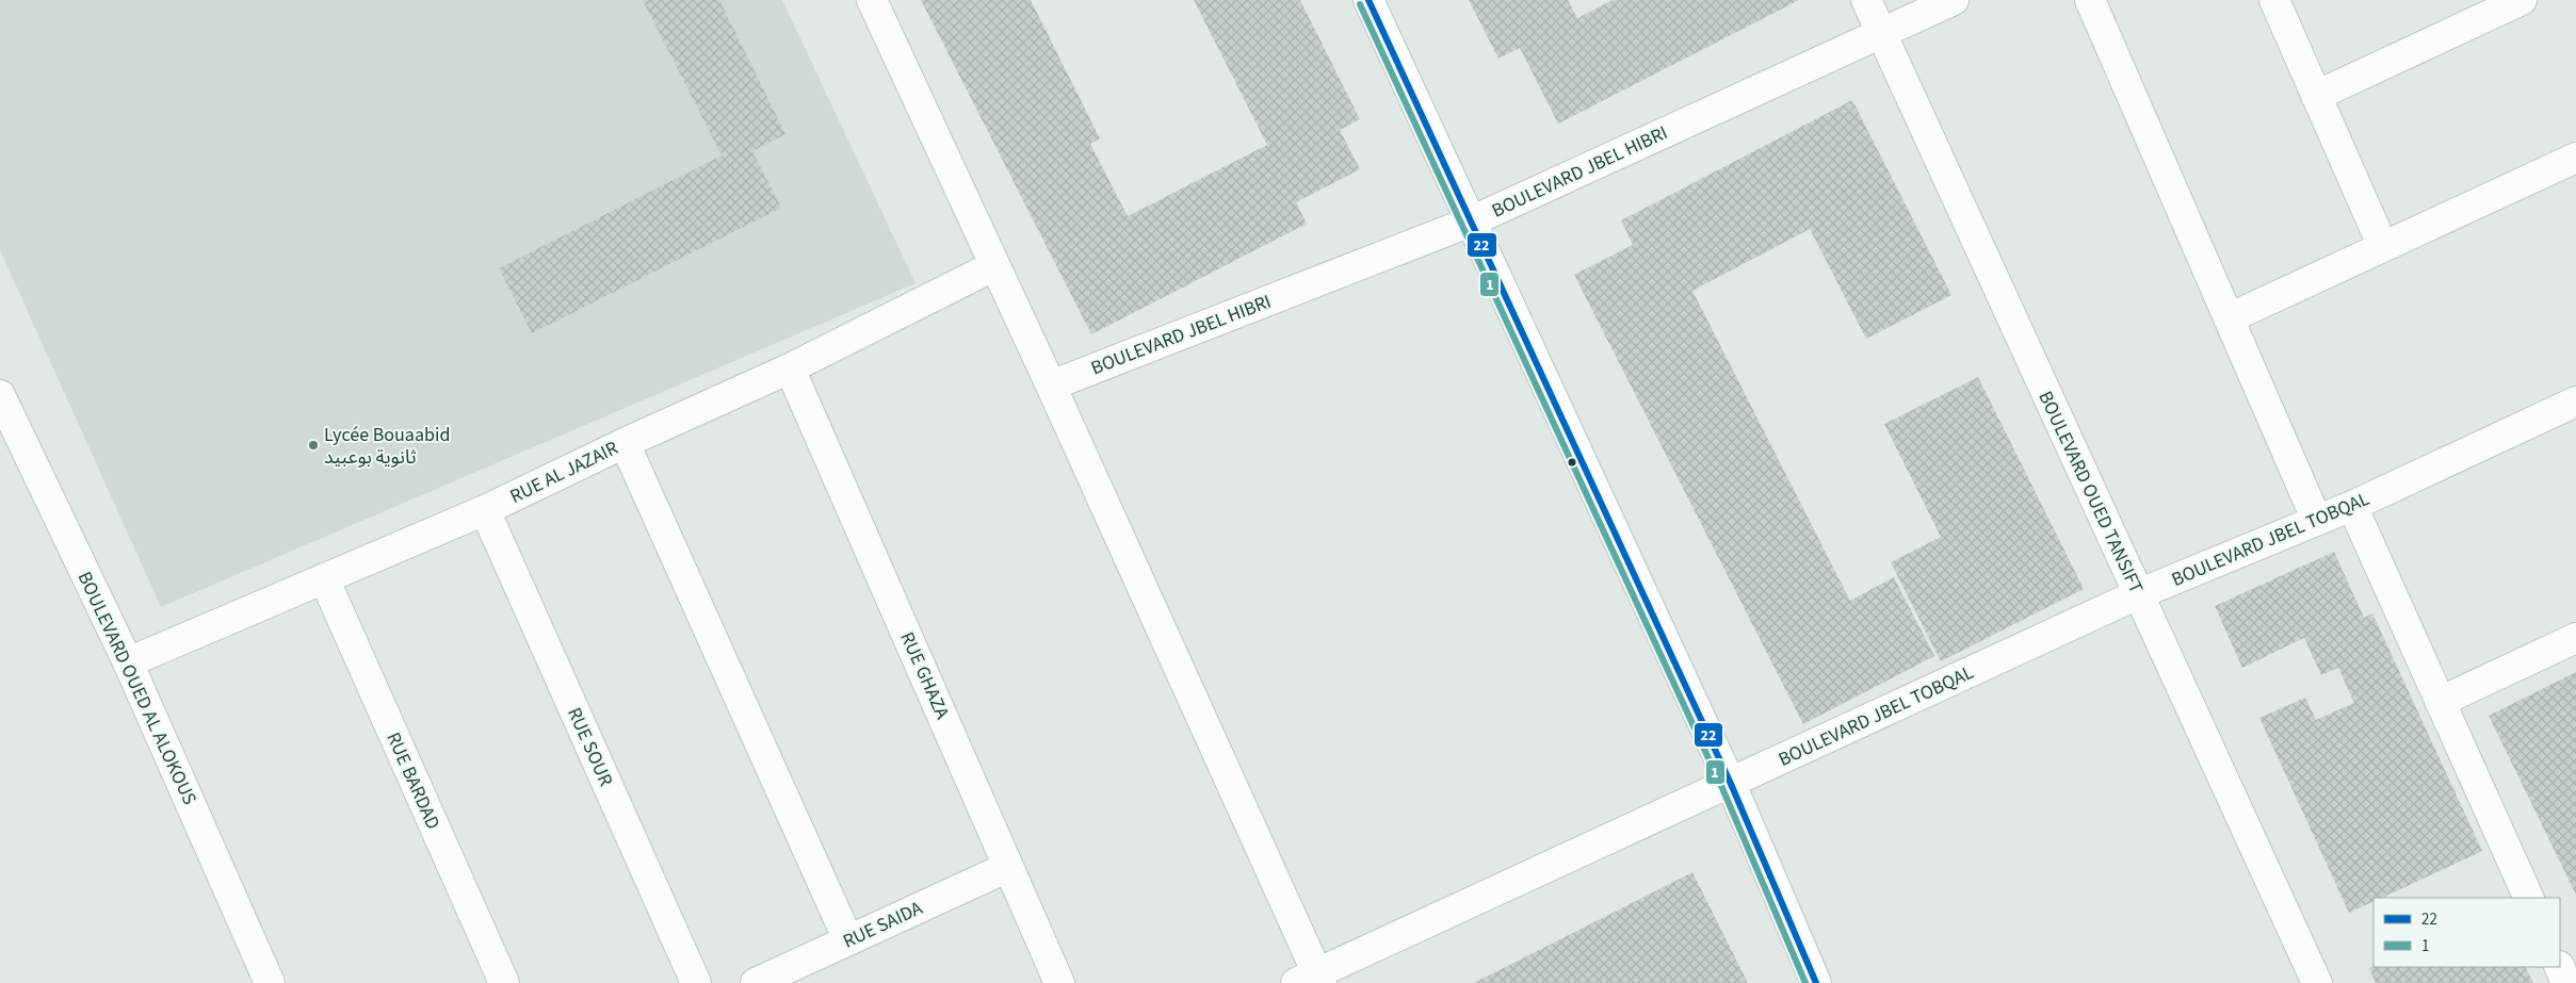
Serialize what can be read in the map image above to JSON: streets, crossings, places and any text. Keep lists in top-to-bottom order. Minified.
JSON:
{"streets":{"street":["BOULEVARD JBEL HIBRI","RUE AL JAZAIR","BOULEVARD OUED TANSIFT","BOULEVARD JBEL TOBQAL","RUE GHAZA","BOULEVARD OUED AL ALOKOUS","RUE SOUR","RUE BARDAD","RUE SAIDA"]},"crossings":[["BOULEVARD JBEL HIBRI","BOULEVARD OUED TANSIFT"],["RUE AL JAZAIR","RUE GHAZA"],["RUE AL JAZAIR","BOULEVARD OUED AL ALOKOUS"],["RUE AL JAZAIR","RUE SOUR"],["RUE AL JAZAIR","RUE BARDAD"],["BOULEVARD OUED TANSIFT","BOULEVARD JBEL TOBQAL"],["RUE GHAZA","RUE SAIDA"]],"places":["Lycée Bouaabid ثانوية بوعبيد"],"lines":["transit line 22","transit line 1"],"legend":["22","1"]}
